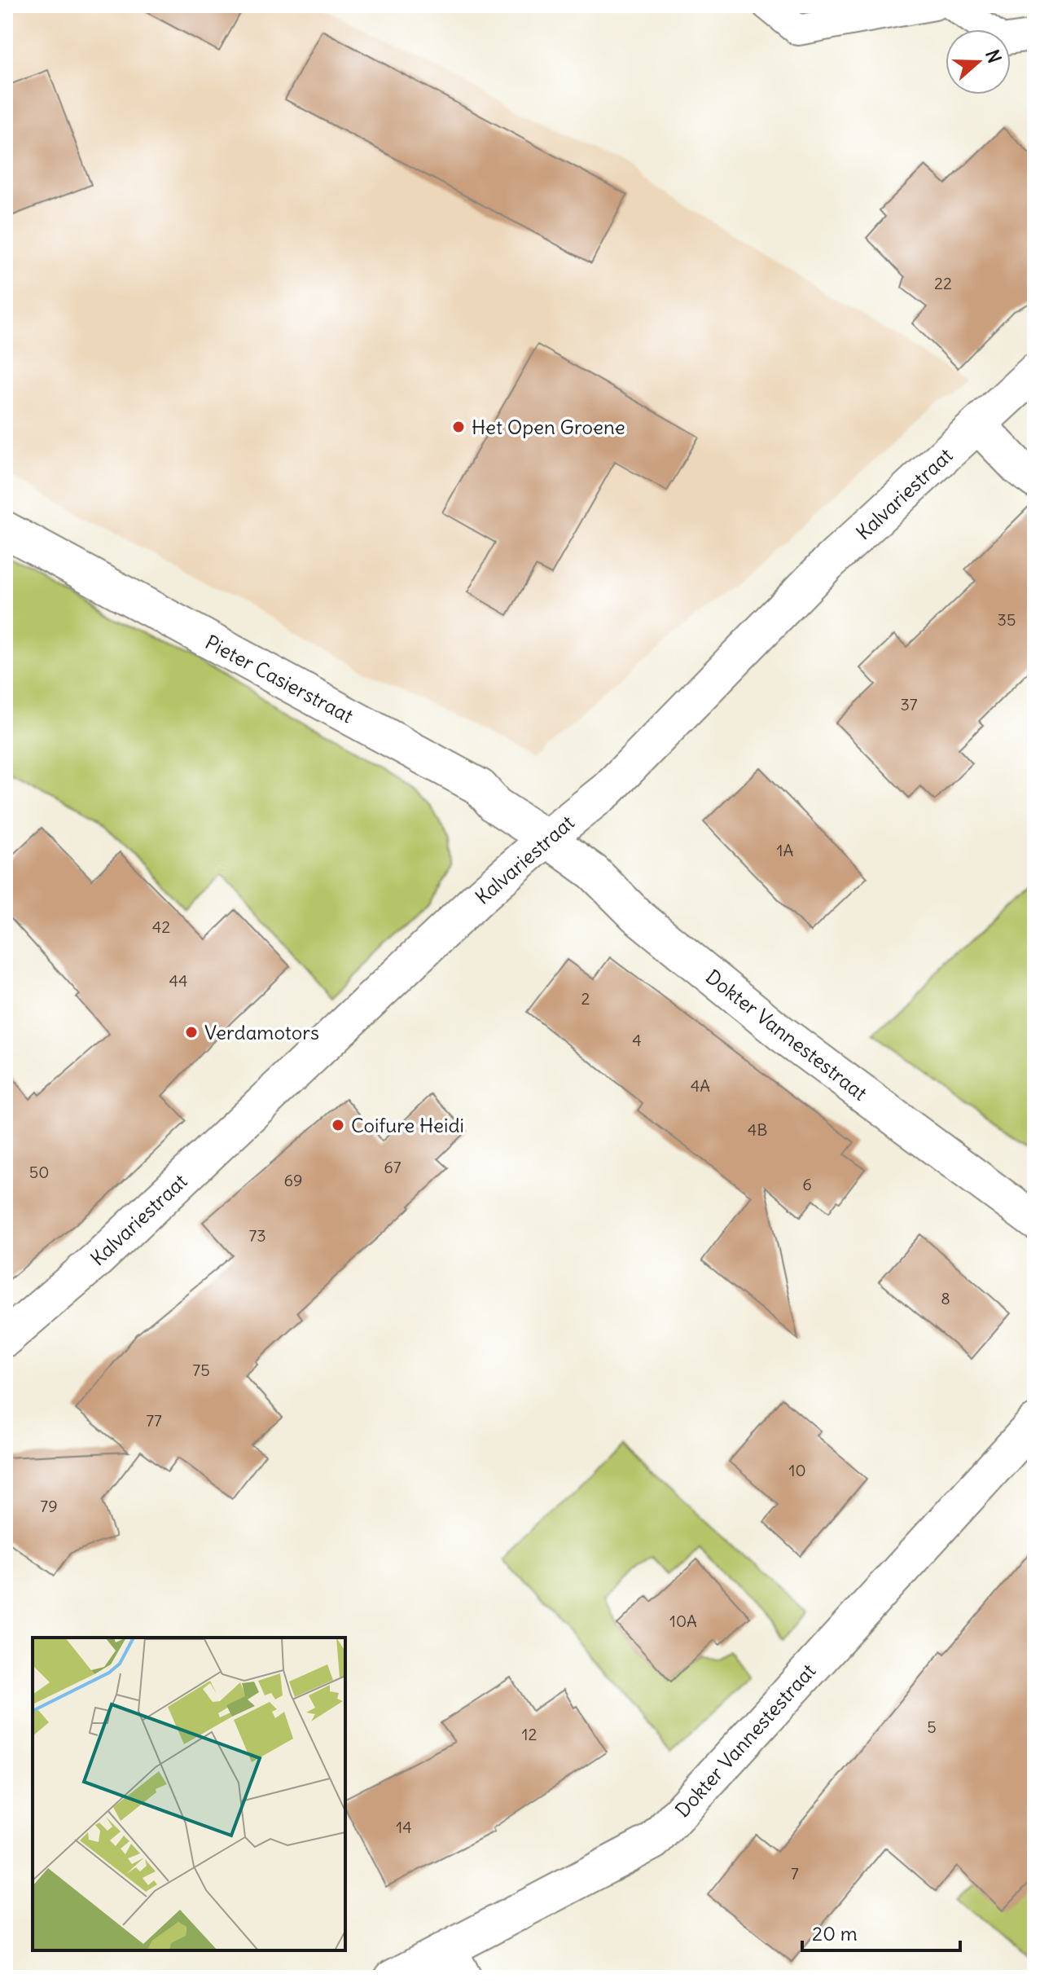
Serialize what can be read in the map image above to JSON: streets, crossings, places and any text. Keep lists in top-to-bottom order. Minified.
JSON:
{"streets":{"street":["Kalvariestraat","Pieter Casierstraat","Dokter Vannestestraat"]},"crossings":[["Kalvariestraat","Pieter Casierstraat"],["Kalvariestraat","Dokter Vannestestraat"],["Pieter Casierstraat","Dokter Vannestestraat"]],"places":["Het Open Groene","Verdamotors","Coifure Heidi"],"house_numbers":["22","35","37","1A","42","44","2","4","4A","4B","67","50","69","6","73","8","75","77","10","79","10A","5","12","14","7"],"scale_bar":"20 m","north":"right"}
